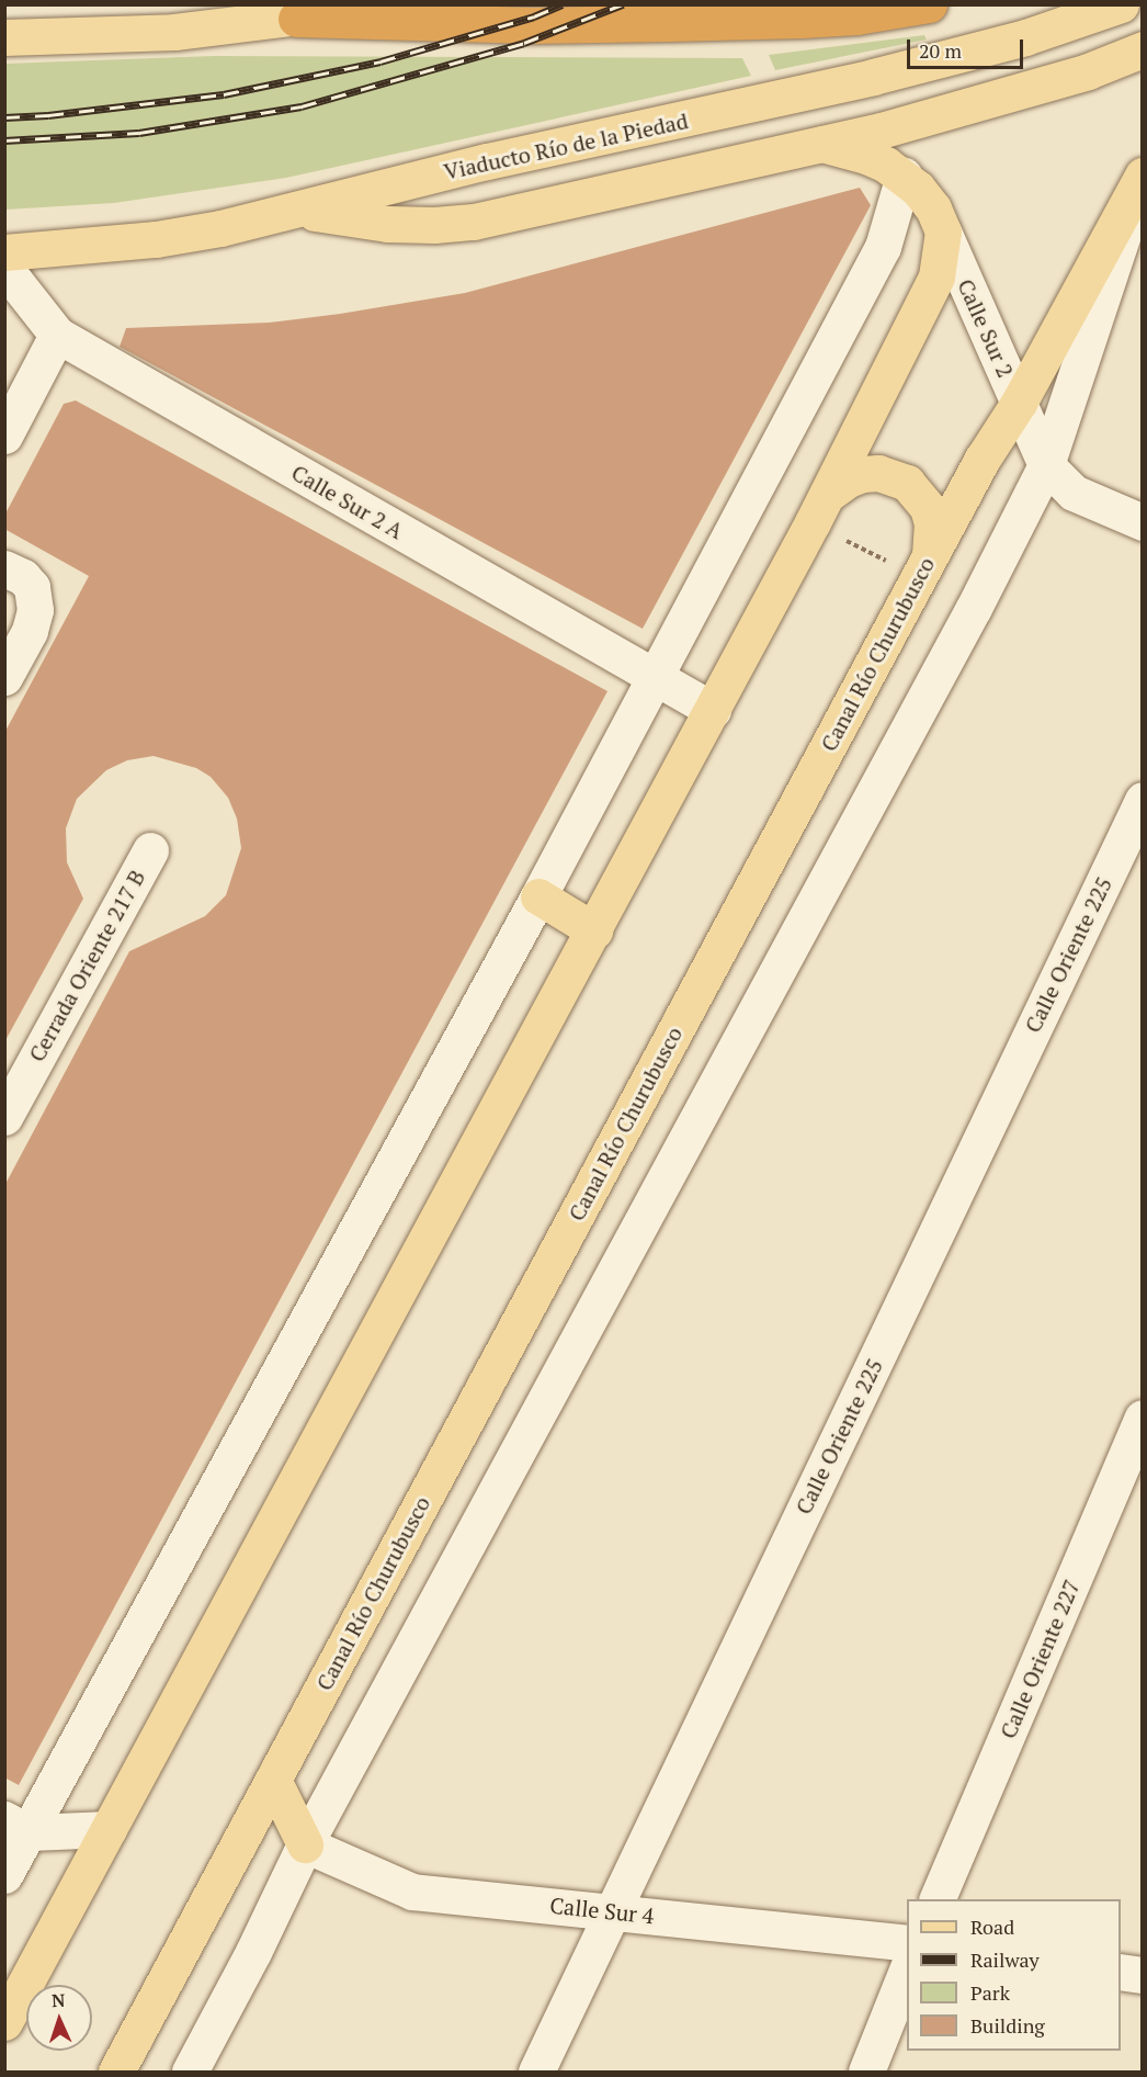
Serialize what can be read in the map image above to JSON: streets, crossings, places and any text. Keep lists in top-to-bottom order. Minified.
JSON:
{"streets":{"main road":["Viaducto Río de la Piedad","Calle Sur 2","Canal Río Churubusco"],"street":["Calle Sur 2 A","Calle Oriente 225","Cerrada Oriente 217 B","Calle Oriente 227","Calle Sur 4"]},"crossings":[["Calle Sur 2","Canal Río Churubusco"],["Canal Río Churubusco","Calle Sur 4"],["Calle Oriente 225","Calle Sur 4"]],"legend":["Road","Railway","Park","Building"],"scale_bar":"20 m","north":"top"}
